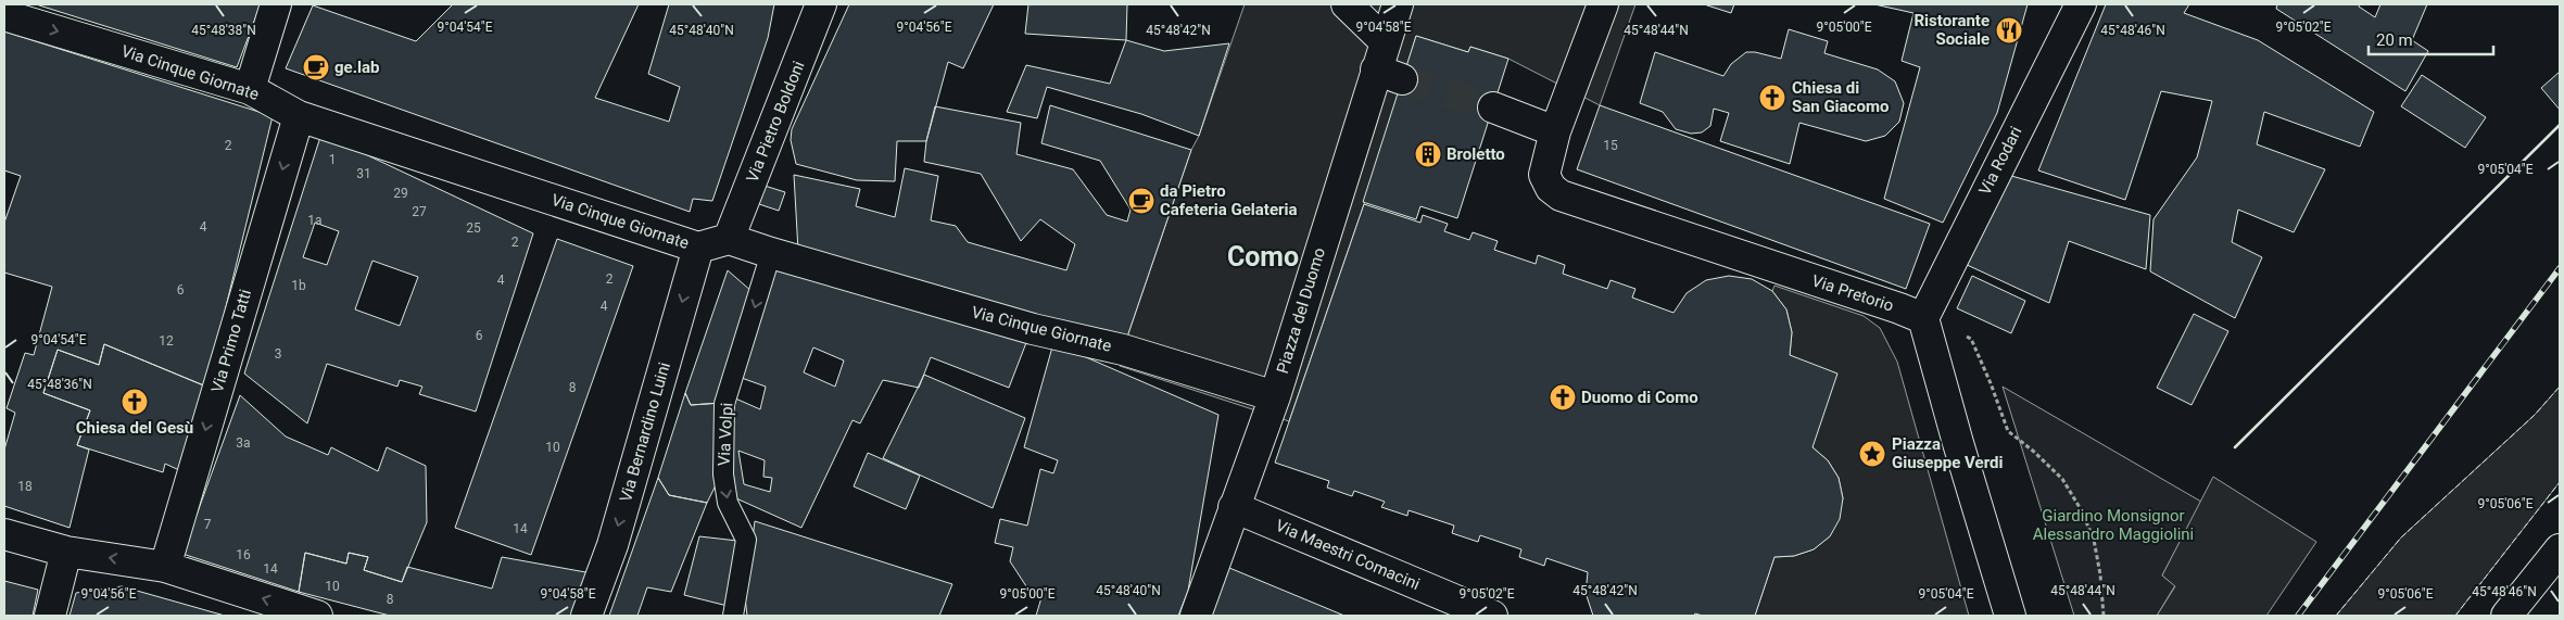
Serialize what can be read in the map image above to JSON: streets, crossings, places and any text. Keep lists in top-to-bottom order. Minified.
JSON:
{"streets":{"street":["Via Cinque Giornate","Via Pietro Boldoni","Via Rodari","Via Pretorio","Piazza del Duomo","Via Primo Tatti","Via Bernardino Luini","Via Maestri Comacini"],"lane":["Via Volpi"]},"crossings":[["Via Cinque Giornate","Via Pietro Boldoni"],["Via Cinque Giornate","Piazza del Duomo"],["Via Cinque Giornate","Via Primo Tatti"],["Via Cinque Giornate","Via Bernardino Luini"],["Via Cinque Giornate","Via Volpi"],["Via Rodari","Via Pretorio"],["Piazza del Duomo","Via Maestri Comacini"]],"one_way":["Via Primo Tatti","Via Bernardino Luini","Via Volpi"],"districts":["Como"],"parks":["Giardino Monsignor Alessandro Maggiolini"],"places":{"restaurant":["Ristorante Sociale"],"cafe":["ge.lab","da Pietro Cafeteria Gelateria"],"church":["Chiesa di San Giacomo","Duomo di Como","Chiesa del Gesù"],"building":["Broletto"],"place":["Piazza Giuseppe Verdi"]},"house_numbers":["2","15","1","31","29","27","1a","4","25","2","2","4","1b","6","4","6","12","3","8","3a","10","18","7","14","16","14","10","8"],"scale_bar":"20 m","coordinates":["9°04'54\"E","9°04'56\"E","9°04'58\"E","9°05'00\"E","9°05'02\"E","45°48'38\"N","45°48'40\"N","45°48'42\"N","45°48'44\"N","45°48'46\"N","9°05'04\"E","45°48'36\"N","9°05'06\"E"]}
